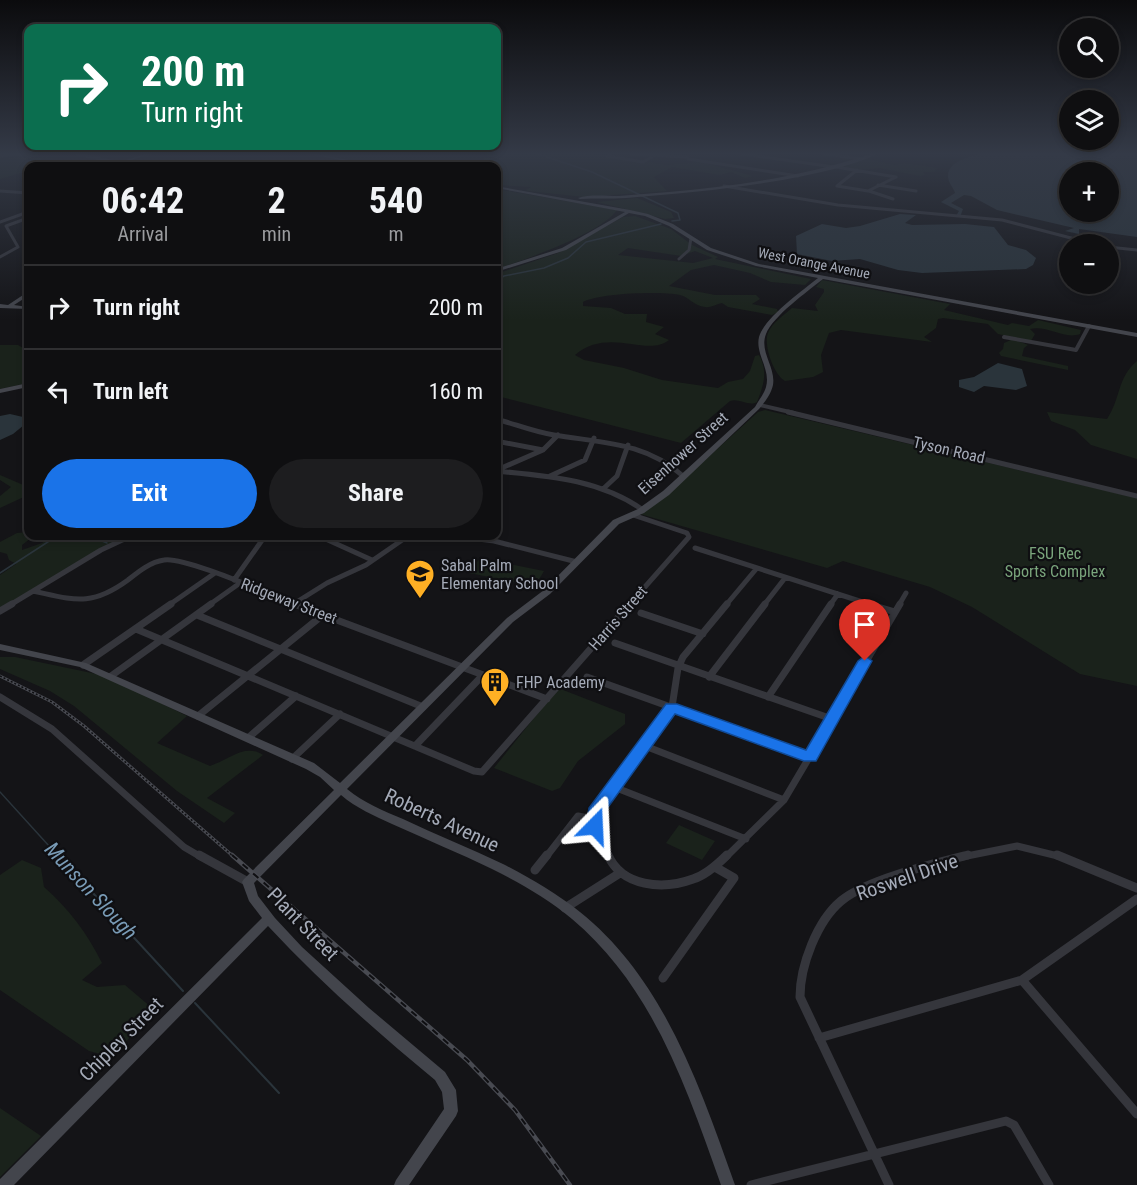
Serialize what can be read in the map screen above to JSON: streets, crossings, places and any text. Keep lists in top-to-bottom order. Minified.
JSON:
{"streets":{"street":["West Orange Avenue","Tyson Road","Eisenhower Street","Ridgeway Street","Harris Street","Roberts Avenue","Roswell Drive","Plant Street","Chipley Street"]},"crossings":[["West Orange Avenue","Eisenhower Street"],["Tyson Road","Eisenhower Street"],["Eisenhower Street","Ridgeway Street"],["Eisenhower Street","Harris Street"],["Eisenhower Street","Roberts Avenue"],["Eisenhower Street","Plant Street"],["Ridgeway Street","Harris Street"],["Plant Street","Chipley Street"]],"water":["Munson Slough"],"parks":["FSU Rec Sports Complex"],"places":{"school or university":["Sabal Palm Elementary School"],"building":["FHP Academy"]},"page":{"map_buttons":["+","−"],"turn":["200 m","Turn right"],"eta":["06:42","Arrival","2","min","540","m"],"list":[{"name":"Turn right","value":"200 m"},{"name":"Turn left","value":"160 m"}],"buttons":["Exit","Share"]}}
